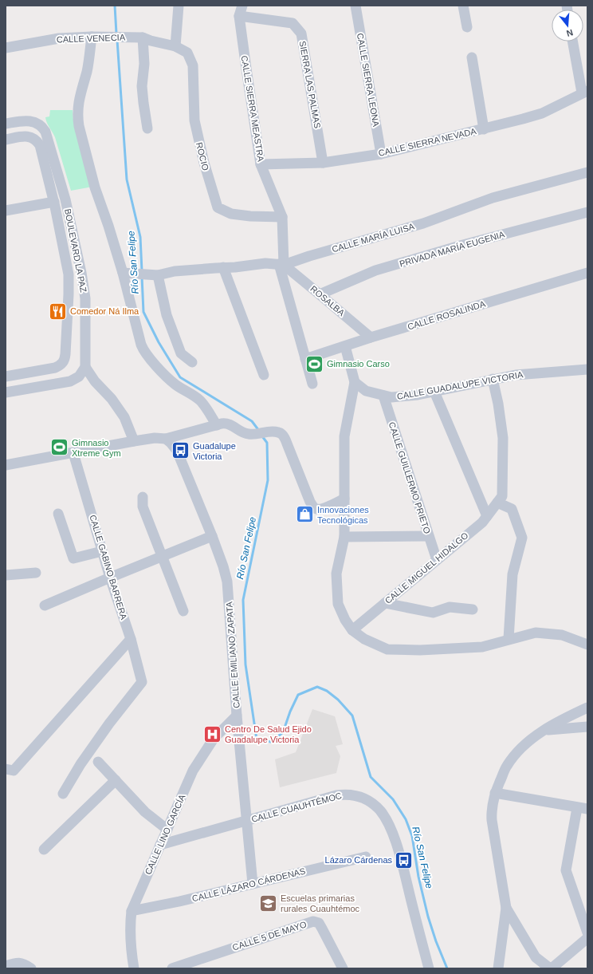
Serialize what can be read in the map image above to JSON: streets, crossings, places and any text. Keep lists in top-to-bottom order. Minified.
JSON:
{"streets":{"street":["CALLE VENECIA","CALLE SIERRA LEONA","SIERRA LAS PALMAS","CALLE SIERRA MEASTRA","CALLE SIERRA NEVADA","ROCIO","CALLE MARÍA LUISA","PRIVADA MARÍA EUGENIA","BOULEVARD LA PAZ","ROSALBA","CALLE ROSALINDA","CALLE GUADALUPE VICTORIA","CALLE GUILLERMO PRIETO","CALLE GABINO BARRERA","CALLE MIGUEL HIDALGO","CALLE EMILIANO ZAPATA","CALLE CUAUHTÉMOC","CALLE LINO GARCÍA","CALLE LÁZARO CÁRDENAS","CALLE 5 DE MAYO"]},"crossings":[["CALLE VENECIA","ROCIO"],["CALLE SIERRA LEONA","CALLE SIERRA NEVADA"],["SIERRA LAS PALMAS","CALLE SIERRA MEASTRA"],["SIERRA LAS PALMAS","CALLE SIERRA NEVADA"],["CALLE SIERRA MEASTRA","CALLE SIERRA NEVADA"],["CALLE SIERRA MEASTRA","ROCIO"],["CALLE SIERRA MEASTRA","CALLE MARÍA LUISA"],["CALLE SIERRA MEASTRA","ROSALBA"],["CALLE SIERRA MEASTRA","CALLE ROSALINDA"],["CALLE MARÍA LUISA","ROSALBA"],["PRIVADA MARÍA EUGENIA","ROSALBA"],["ROSALBA","CALLE ROSALINDA"],["CALLE GUADALUPE VICTORIA","CALLE GUILLERMO PRIETO"],["CALLE GUADALUPE VICTORIA","CALLE MIGUEL HIDALGO"],["CALLE GUILLERMO PRIETO","CALLE MIGUEL HIDALGO"],["CALLE EMILIANO ZAPATA","CALLE CUAUHTÉMOC"],["CALLE EMILIANO ZAPATA","CALLE LINO GARCÍA"],["CALLE EMILIANO ZAPATA","CALLE LÁZARO CÁRDENAS"],["CALLE CUAUHTÉMOC","CALLE LINO GARCÍA"],["CALLE LINO GARCÍA","CALLE LÁZARO CÁRDENAS"]],"water":["Río San Felipe"],"places":{"restaurant":["Comedor Ná Ilma"],"sports":["Gimnasio Carso","Gimnasio Xtreme Gym"],"bus stop":["Guadalupe Victoria","Lázaro Cárdenas"],"shop":["Innovaciones Tecnológicas"],"hospital":["Centro De Salud Ejido Guadalupe Victoria"],"school or university":["Escuelas primarias rurales Cuauhtémoc"]},"north":"bottom"}
